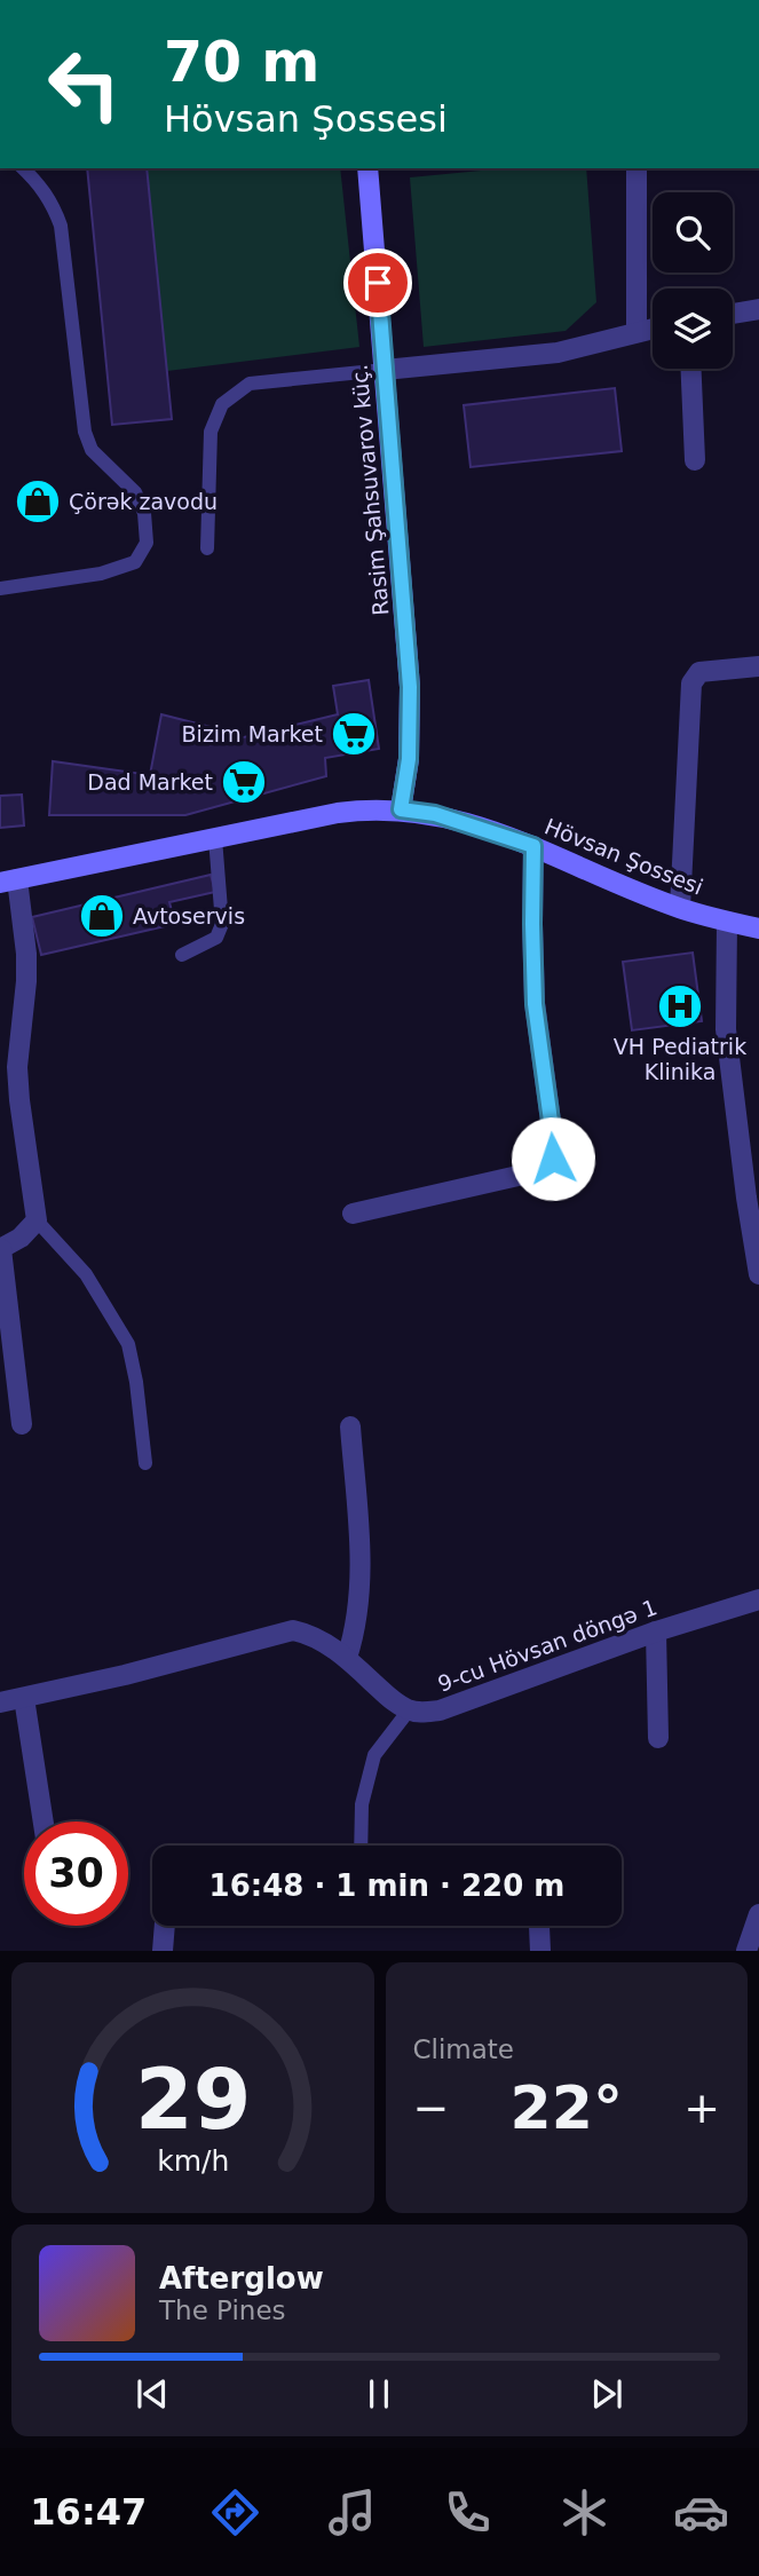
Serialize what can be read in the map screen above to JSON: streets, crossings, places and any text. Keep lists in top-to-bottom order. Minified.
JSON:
{"streets":{"main road":["Rasim Şahsuvarov küç.","Hövsan Şossesi"],"street":["9-cu Hövsan döngə 1"]},"crossings":[["Rasim Şahsuvarov küç.","Hövsan Şossesi"]],"places":{"shop":["Çörək zavodu","Avtoservis"],"supermarket":["Bizim Market","Dad Market"],"hospital":["VH Pediatrik Klinika"]},"page":{"turn":["70 m","Hövsan Şossesi"],"limit":"30","trip":"16:48 · 1 min · 220 m","tile":"Climate","heat":["−","22°","+"],"song":["Afterglow","The Pines"],"tabs":"16:47","gauge":["29","km/h"]}}
